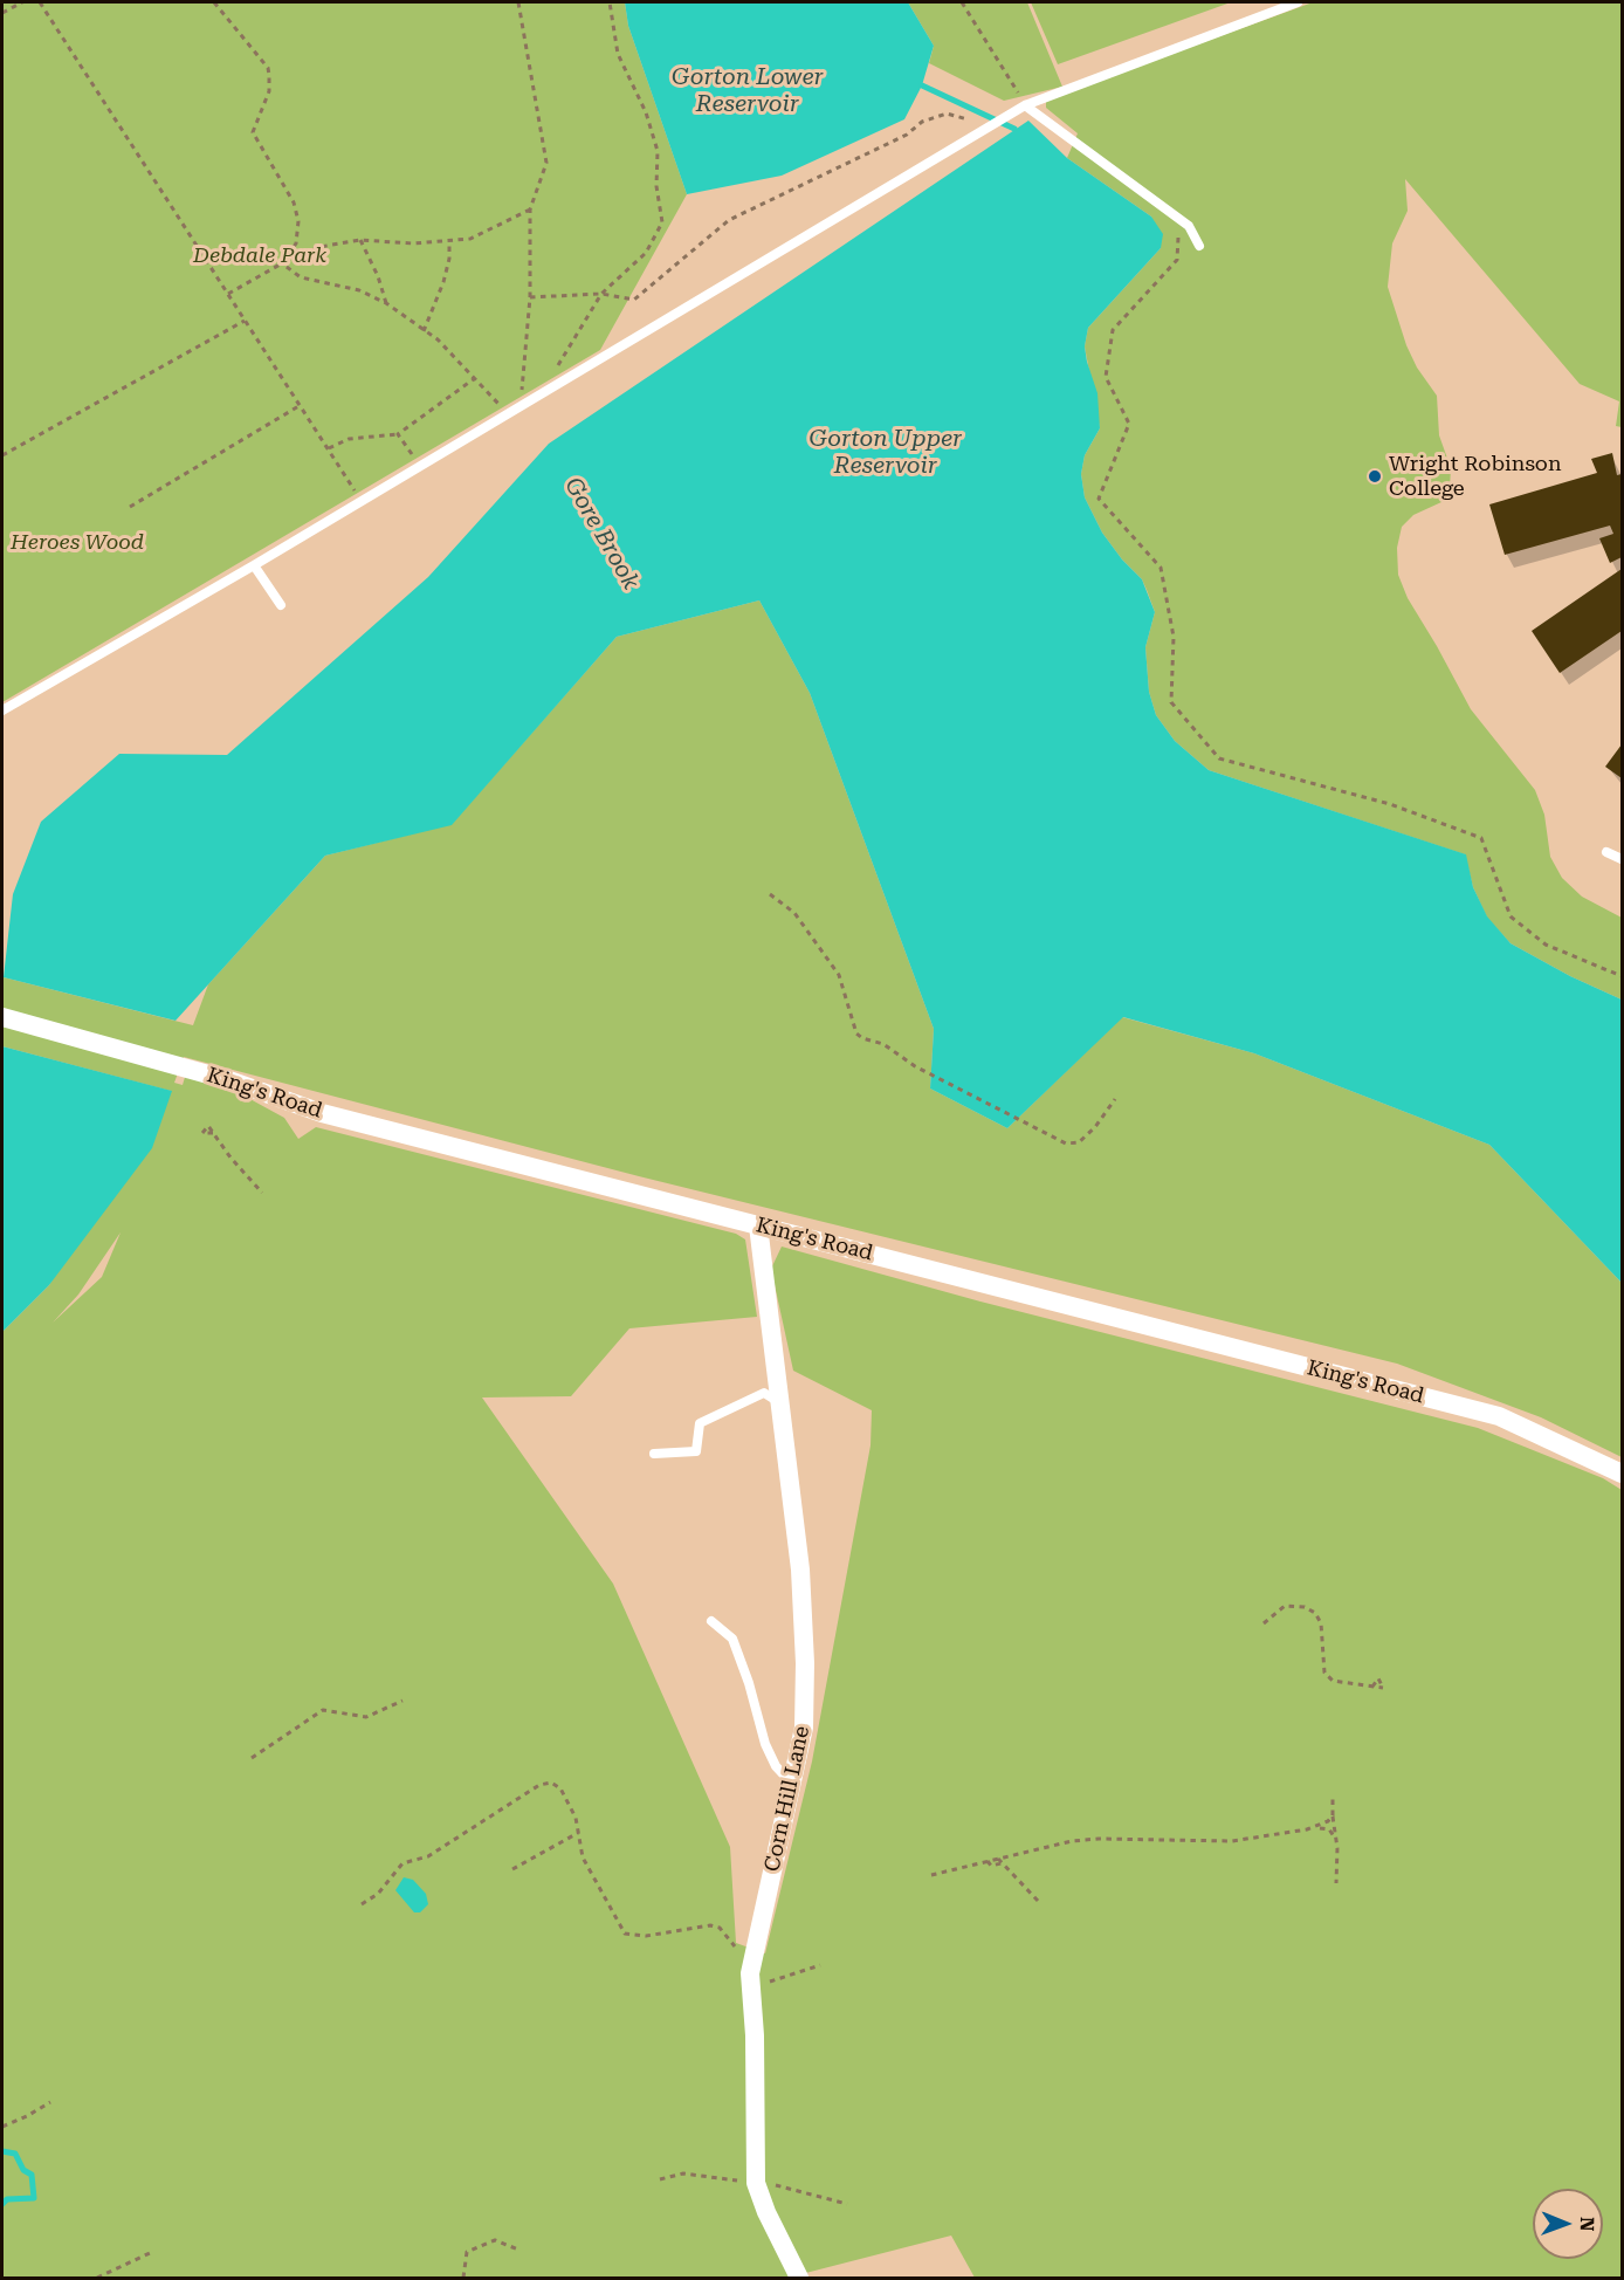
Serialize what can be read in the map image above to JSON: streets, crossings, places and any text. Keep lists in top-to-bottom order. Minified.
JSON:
{"streets":{"street":["King's Road","Corn Hill Lane"]},"crossings":[["King's Road","Corn Hill Lane"]],"water":["Gorton Lower Reservoir","Gorton Upper Reservoir","Gore Brook"],"parks":["Debdale Park","Heroes Wood"],"places":["Wright Robinson College"],"north":"right"}
